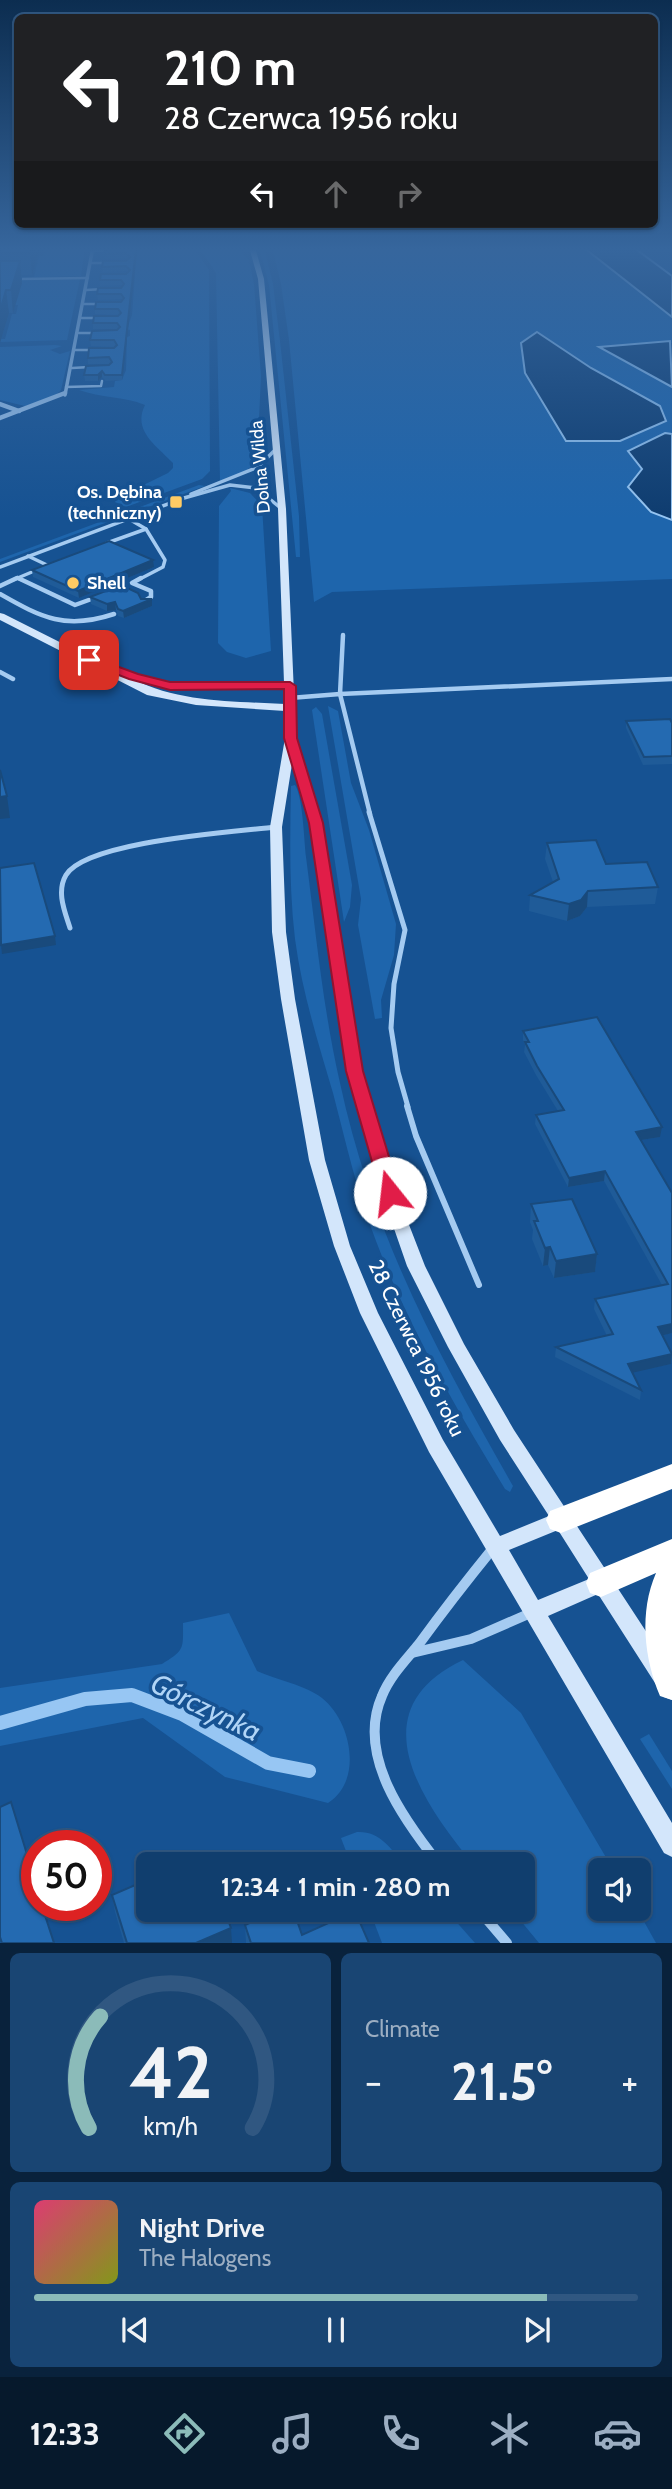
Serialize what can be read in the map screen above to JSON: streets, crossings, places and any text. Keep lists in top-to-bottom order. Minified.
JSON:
{"streets":{"main road":["Dolna Wilda","28 Czerwca 1956 roku"]},"crossings":[["Dolna Wilda","28 Czerwca 1956 roku"]],"water":["Górczynka"],"places":{"transit":["Os. Dębina (techniczny)"],"other":["Shell"]},"page":{"turn":["210 m","28 Czerwca 1956 roku"],"limit":"50","trip":"12:34 · 1 min · 280 m","tile":"Climate","heat":["−","21.5°","+"],"song":["Night Drive","The Halogens"],"tabs":"12:33","gauge":["42","km/h"]}}
